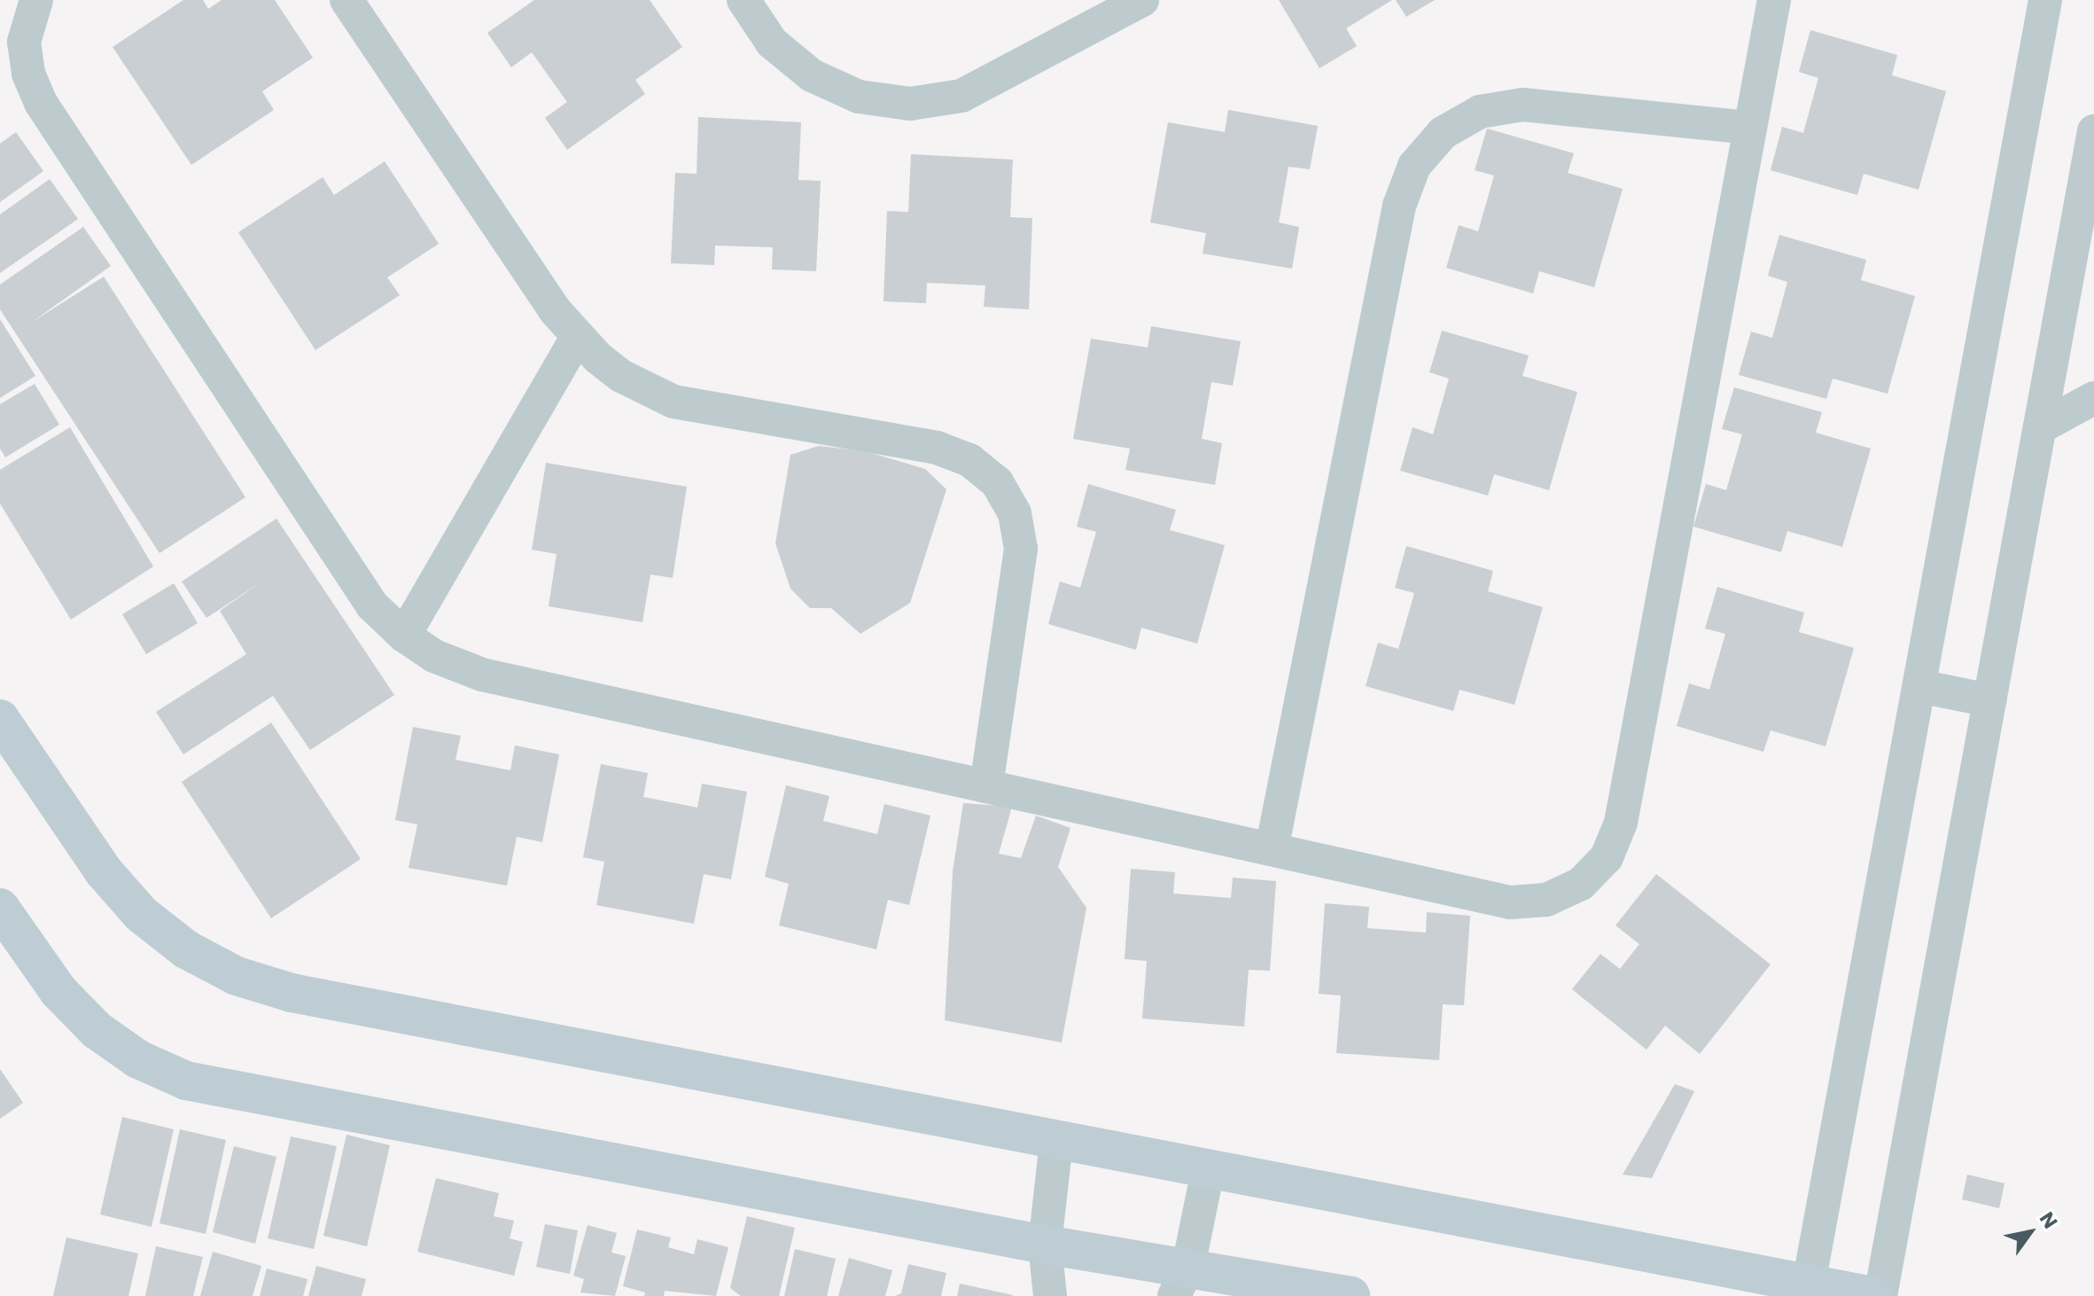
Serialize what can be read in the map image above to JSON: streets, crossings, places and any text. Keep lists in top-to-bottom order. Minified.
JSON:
{"north":"top right"}
